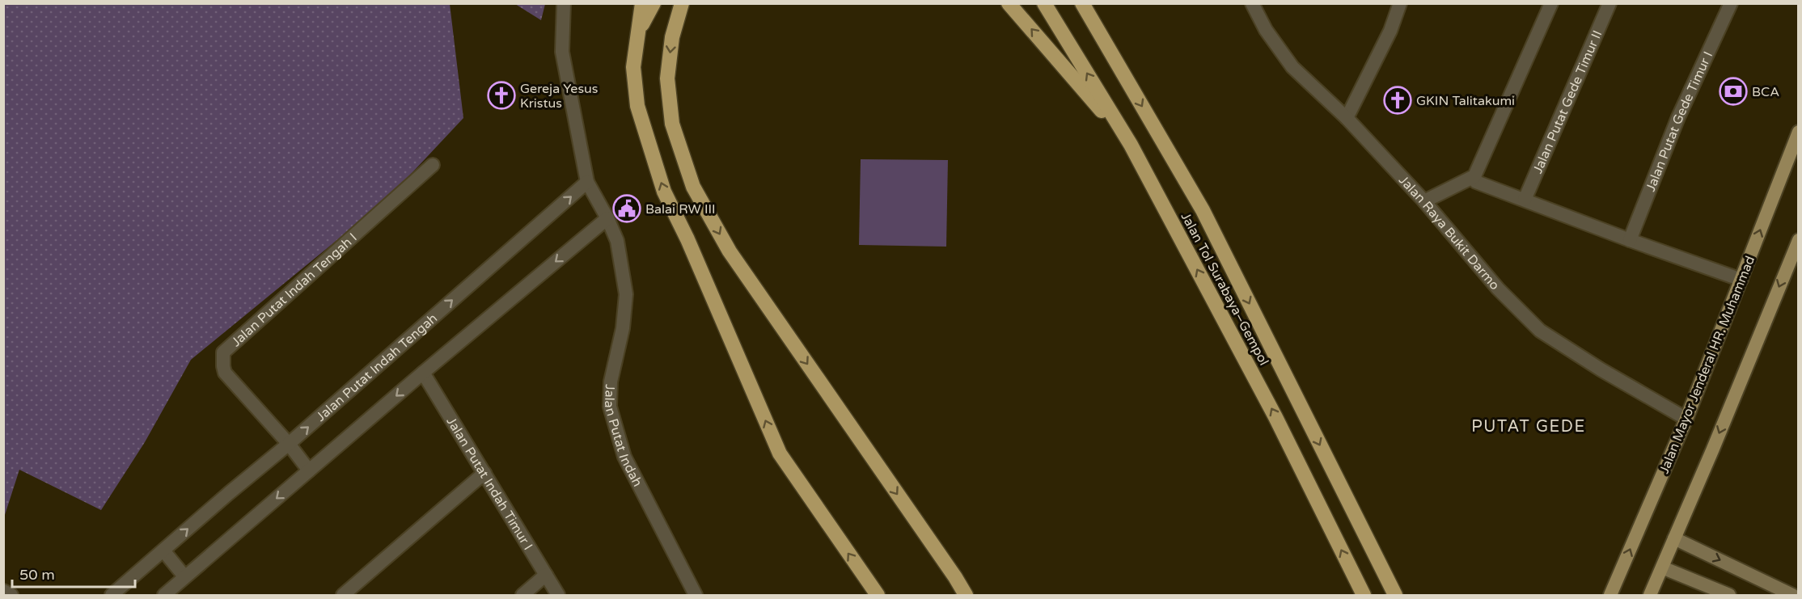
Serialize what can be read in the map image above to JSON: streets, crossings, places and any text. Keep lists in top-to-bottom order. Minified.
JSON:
{"streets":{"highway":["Jalan Tol Surabaya–Gempol"],"main road":["Jalan Mayor Jenderal HR. Muhammad"],"street":["Jalan Putat Gede Timur II","Jalan Putat Gede Timur I","Jalan Raya Bukit Darmo","Jalan Putat Indah Tengah I","Jalan Putat Indah Tengah","Jalan Putat Indah","Jalan Putat Indah Timur I"]},"crossings":[["Jalan Raya Bukit Darmo","Jalan Mayor Jenderal HR. Muhammad"],["Jalan Putat Indah Tengah I","Jalan Putat Indah Tengah"],["Jalan Putat Indah Tengah","Jalan Putat Indah"]],"districts":["PUTAT GEDE"],"places":{"bank":["BCA"],"church":["Gereja Yesus Kristus","GKIN Talitakumi"],"public building":["Balai RW III"]},"scale_bar":"50 m"}
